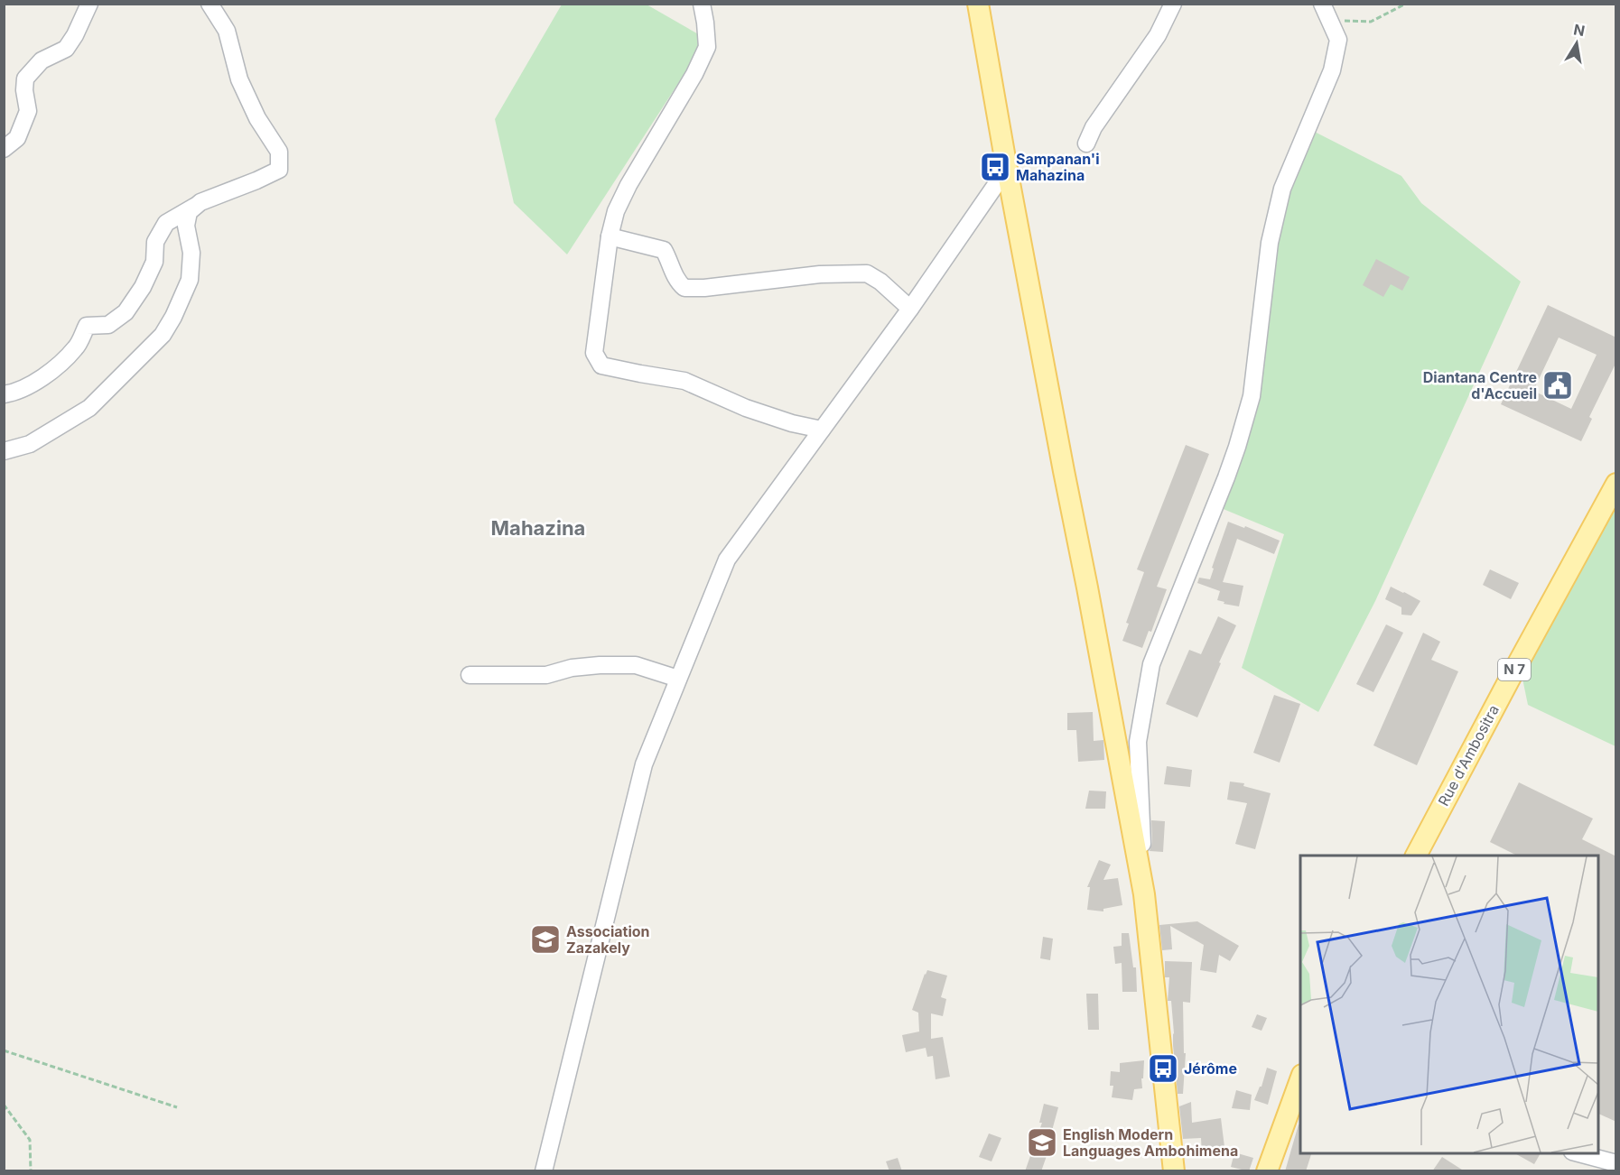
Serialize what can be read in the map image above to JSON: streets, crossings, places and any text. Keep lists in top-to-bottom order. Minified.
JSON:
{"streets":{"main road":["N 7","Rue d'Ambositra"]},"districts":["Mahazina"],"places":{"bus stop":["Sampanan'i Mahazina","Jérôme"],"public building":["Diantana Centre d'Accueil"],"school or university":["Association Zazakely","English Modern Languages Ambohimena"]},"north":"top"}
